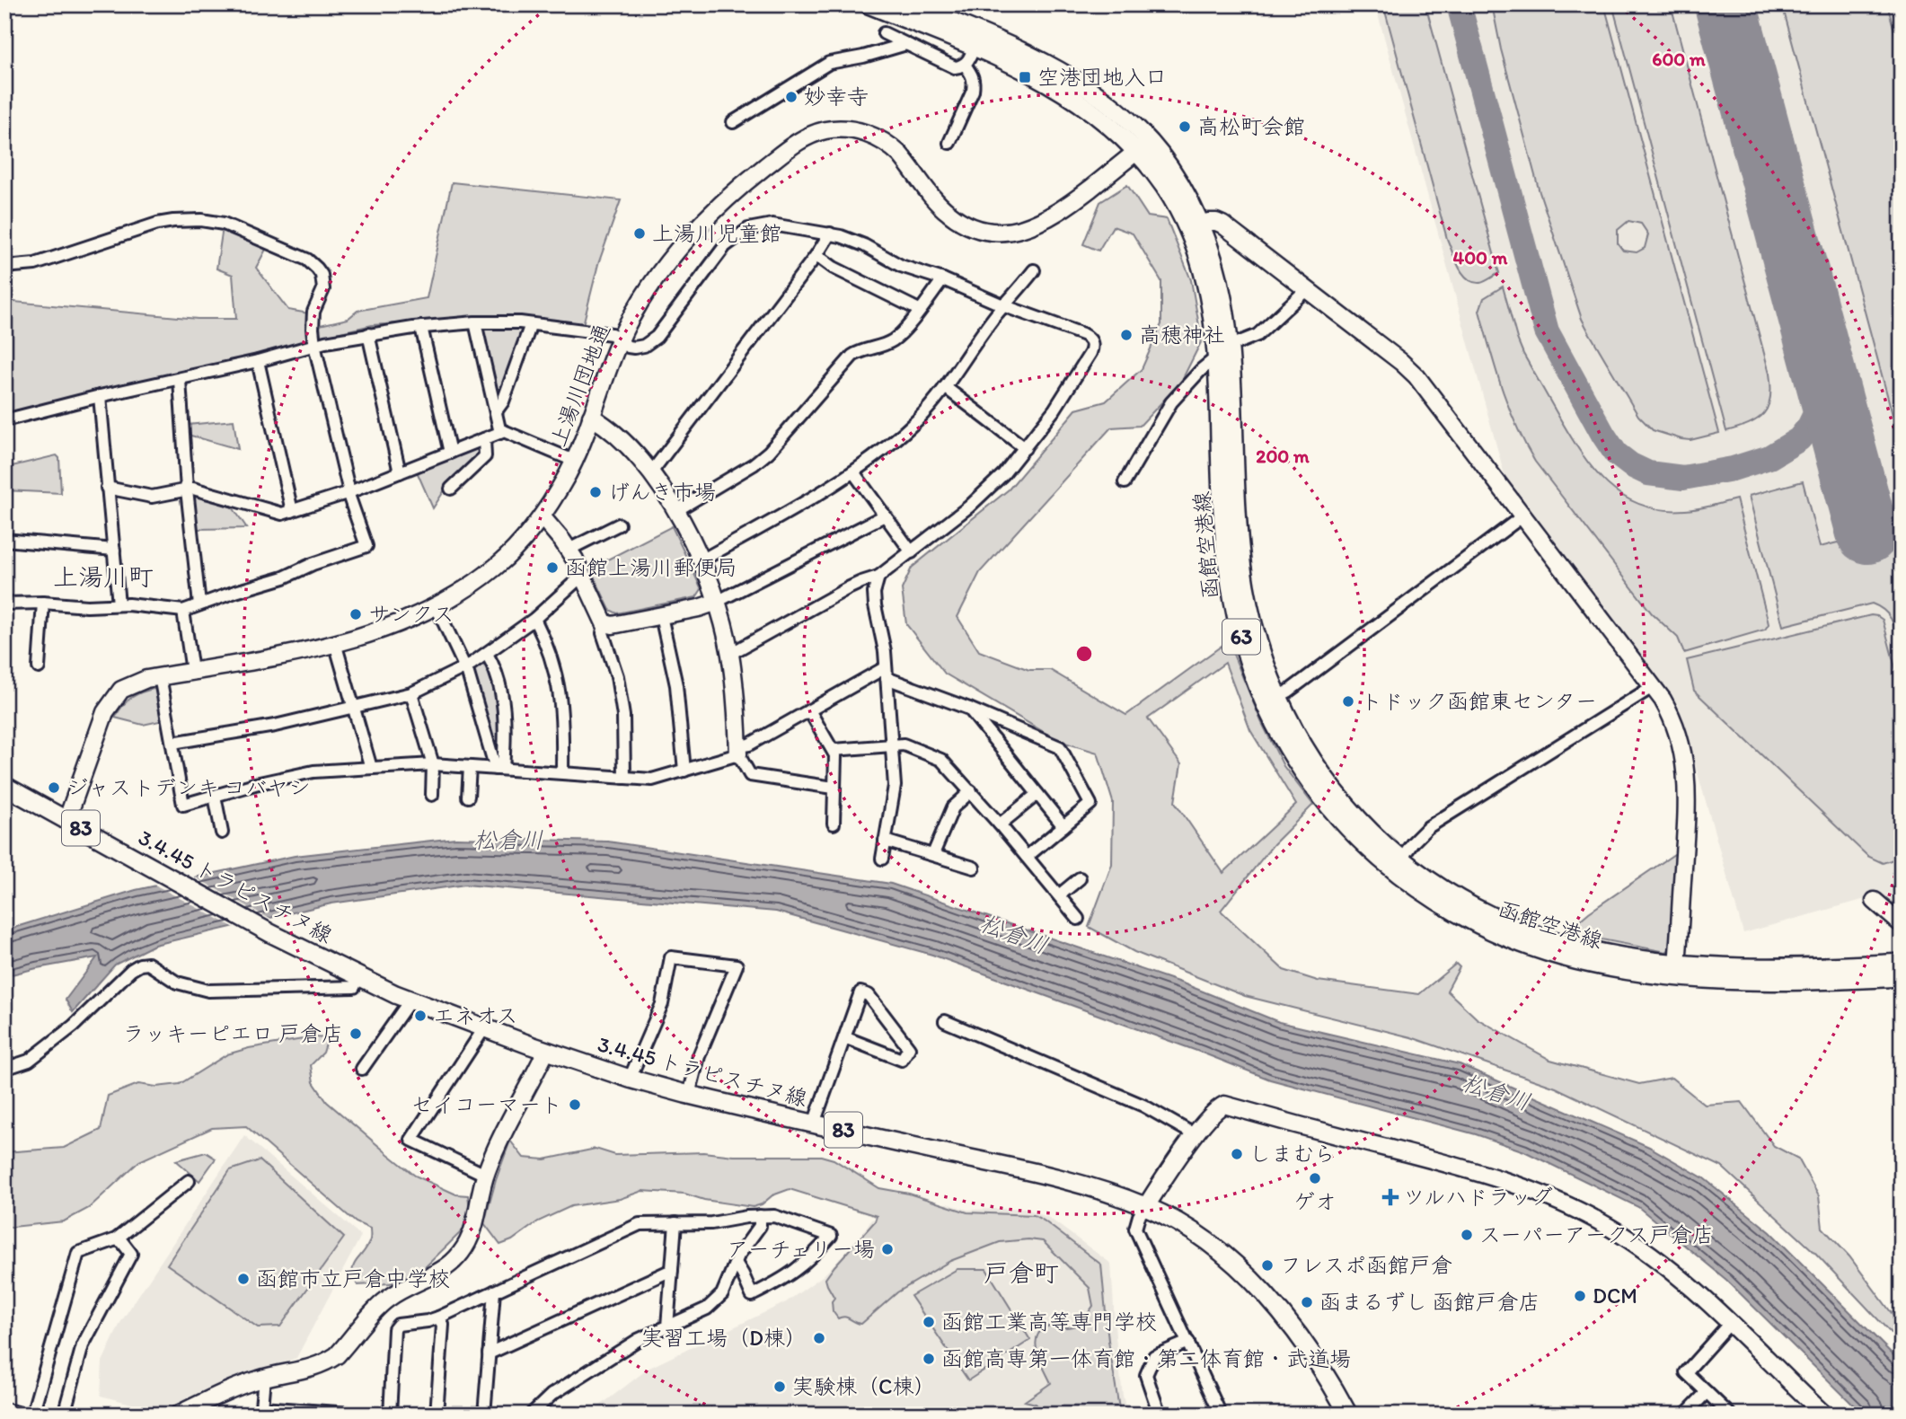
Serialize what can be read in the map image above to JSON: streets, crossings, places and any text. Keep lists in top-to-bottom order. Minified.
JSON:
{"streets":{"main road":["函館空港線","63","83","3.4.45 トラピスチヌ線"],"street":["上湯川団地通"]},"crossings":[["上湯川団地通","函館空港線"],["上湯川団地通","3.4.45 トラピスチヌ線"]],"districts":["上湯川町","戸倉町"],"water":["松倉川"],"places":{"transit":["空港団地入口"],"other":["妙幸寺","高松町会館","上湯川児童館","高穂神社","げんき市場","函館上湯川郵便局","サンクス","トドック函館東センター","ジャストデンキ コバヤシ","エネオス","ラッキーピエロ 戸倉店","セイコーマート","しまむら","ゲオ","スーパーアークス戸倉店","アーチェリー場","フレスポ函館戸倉","函館市立戸倉中学校","DCM","函まるずし 函館戸倉店","函館工業高等専門学校","実習工場（D棟）","函館高専第一体育館・第二体育館・武道場","実験棟（C棟）"],"health":["ツルハドラッグ"]},"rings":["600 m","400 m","200 m"]}
